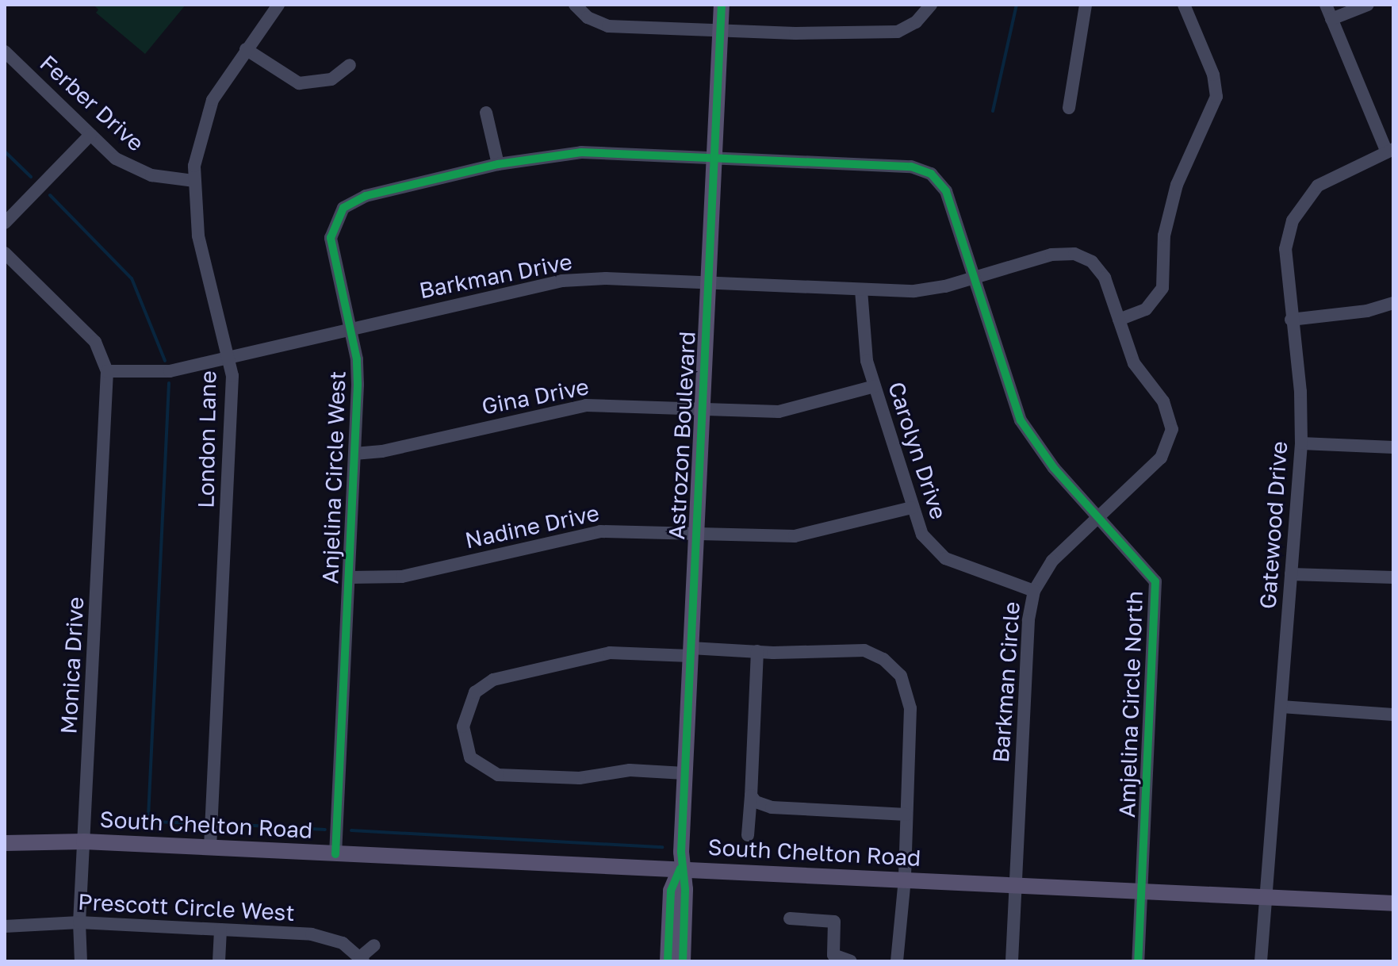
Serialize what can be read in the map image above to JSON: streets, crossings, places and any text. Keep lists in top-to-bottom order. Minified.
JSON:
{"streets":{"main road":["Astrozon Boulevard","South Chelton Road"],"street":["Ferber Drive","Barkman Drive","Gina Drive","London Lane","Carolyn Drive","Anjelina Circle West","Gatewood Drive","Nadine Drive","Monica Drive","Barkman Circle","Amjelina Circle North","Prescott Circle West"]},"crossings":[["Ferber Drive","London Lane"],["Barkman Drive","Astrozon Boulevard"],["Barkman Drive","London Lane"],["Barkman Drive","Carolyn Drive"],["Barkman Drive","Anjelina Circle West"],["Barkman Drive","Monica Drive"],["Barkman Drive","Barkman Circle"],["Barkman Drive","Amjelina Circle North"],["Gina Drive","Astrozon Boulevard"],["Gina Drive","Carolyn Drive"],["Gina Drive","Anjelina Circle West"],["Astrozon Boulevard","Anjelina Circle West"],["Astrozon Boulevard","Nadine Drive"],["Astrozon Boulevard","South Chelton Road"],["London Lane","South Chelton Road"],["Carolyn Drive","Nadine Drive"],["Carolyn Drive","Barkman Circle"],["Anjelina Circle West","Nadine Drive"],["Anjelina Circle West","Barkman Circle"],["Anjelina Circle West","Amjelina Circle North"],["Anjelina Circle West","South Chelton Road"],["Gatewood Drive","South Chelton Road"],["Monica Drive","South Chelton Road"],["Monica Drive","Prescott Circle West"],["Barkman Circle","Amjelina Circle North"],["Barkman Circle","South Chelton Road"],["Amjelina Circle North","South Chelton Road"]]}
